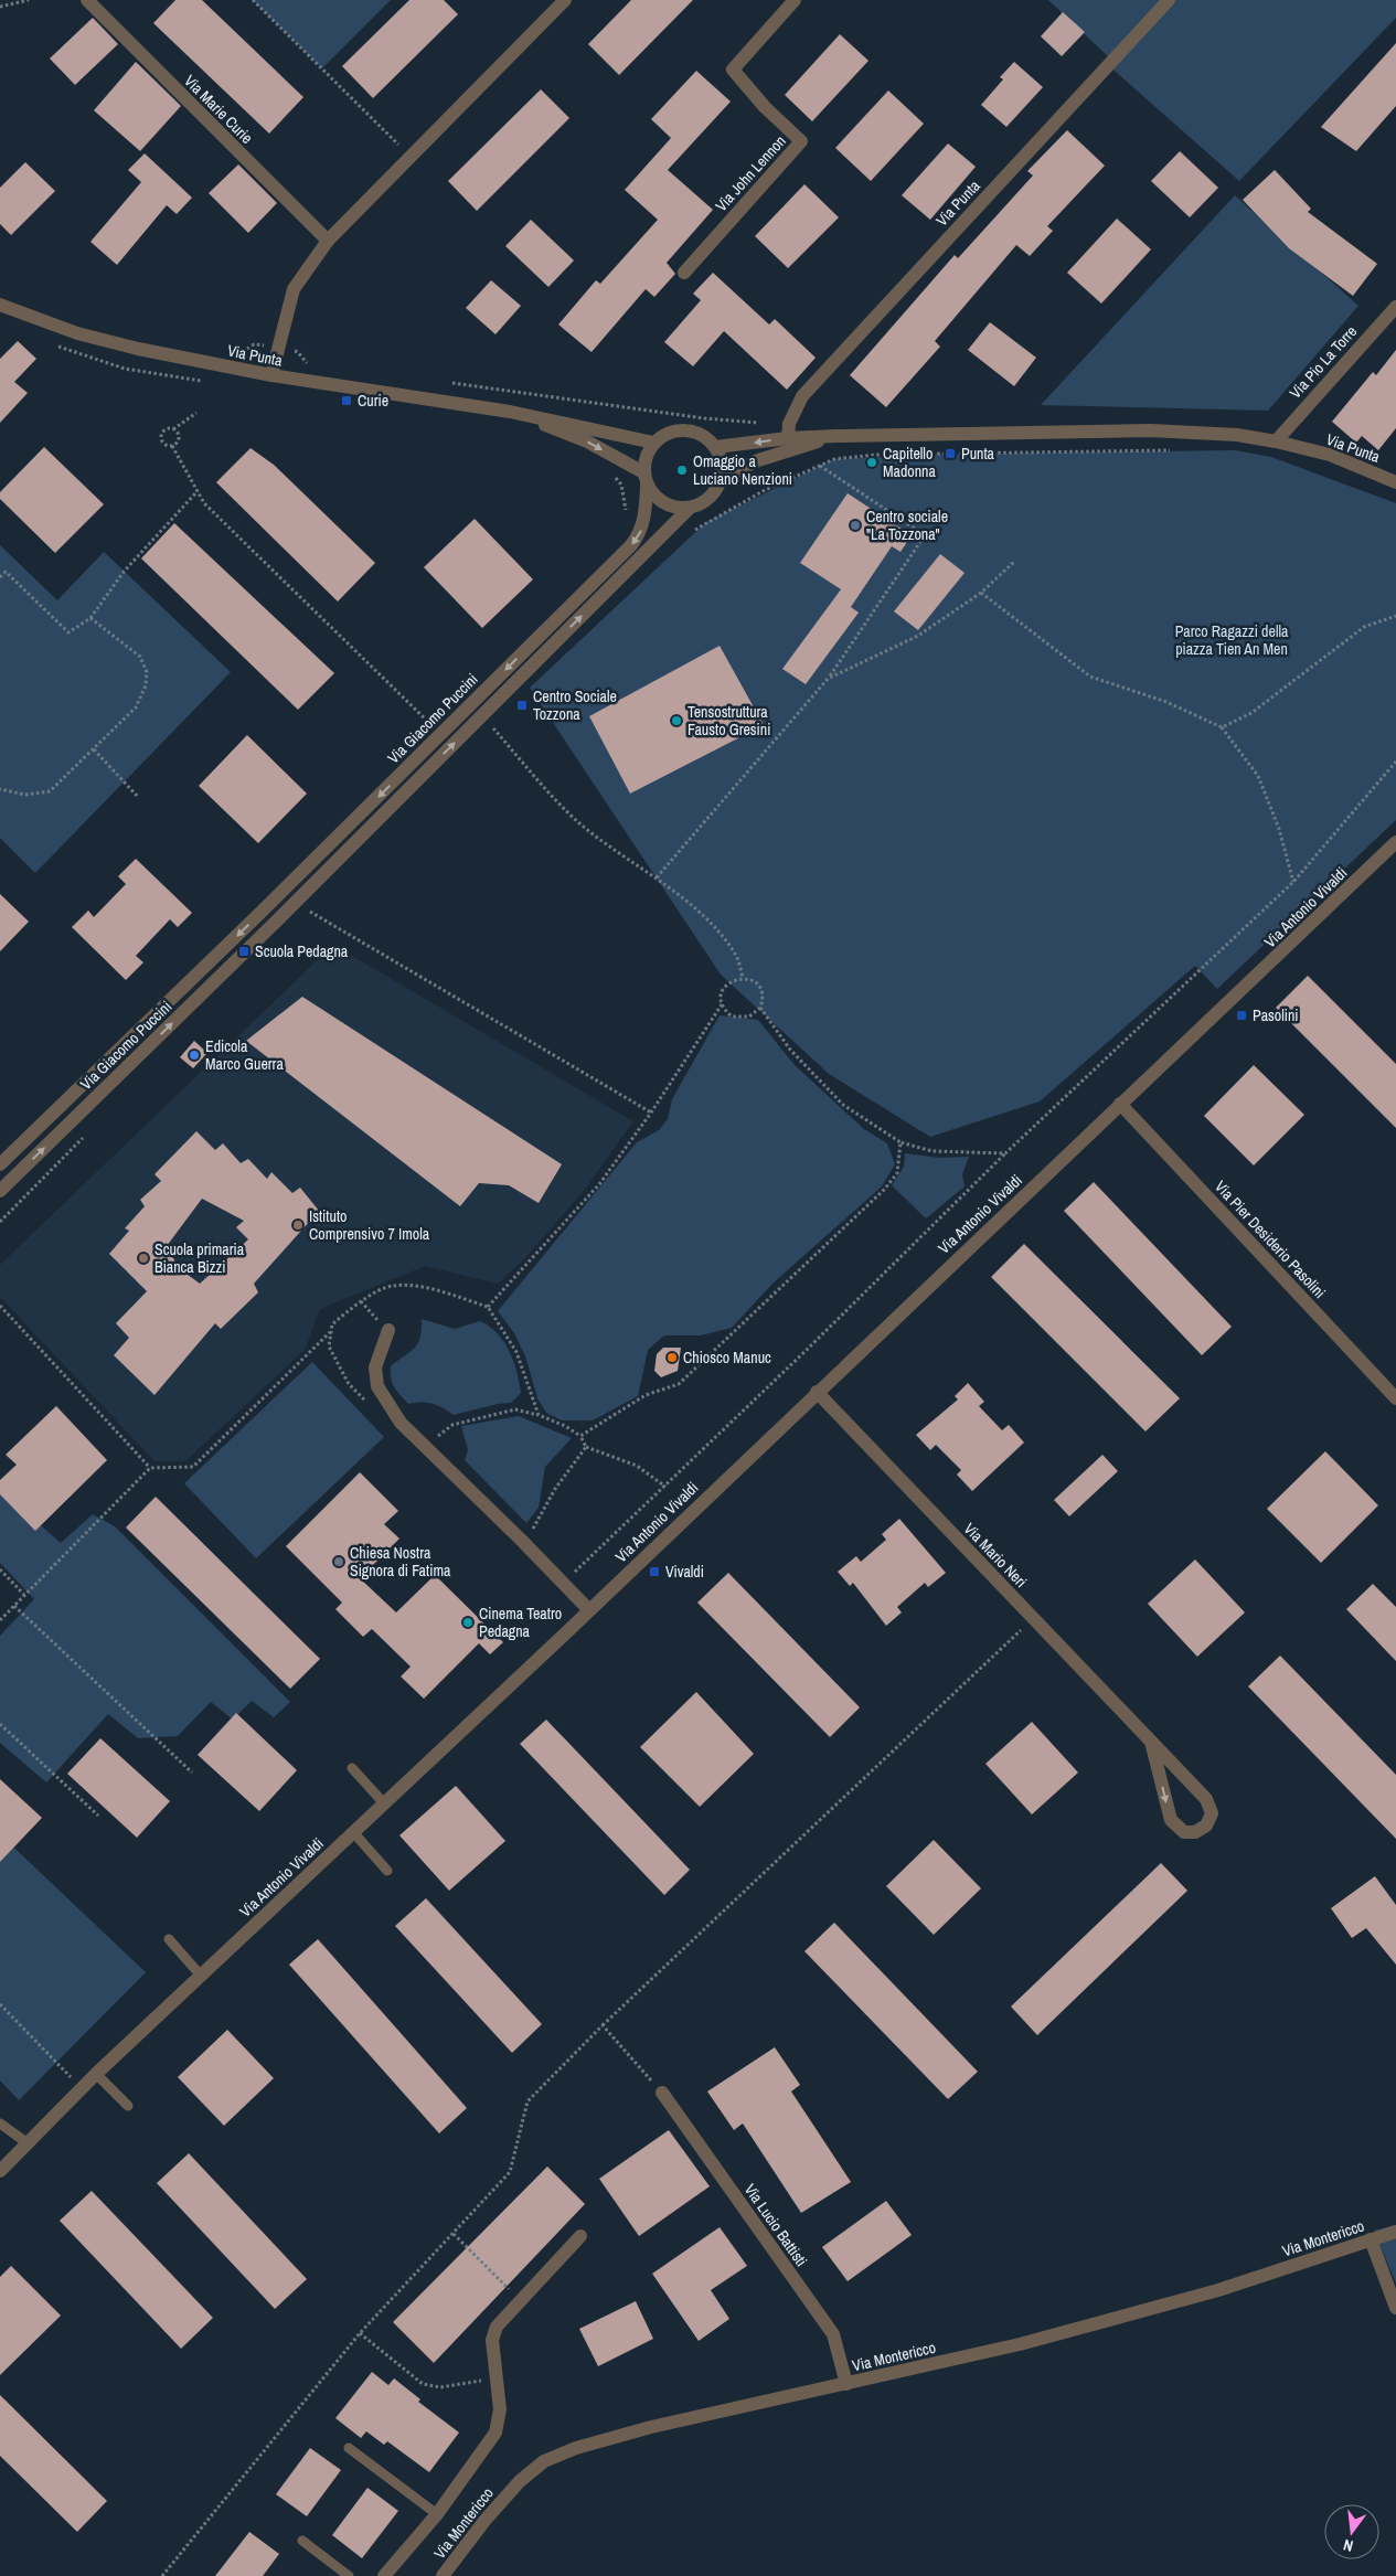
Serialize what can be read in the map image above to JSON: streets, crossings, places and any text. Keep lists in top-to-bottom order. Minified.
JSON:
{"streets":{"street":["Via Marie Curie","Via John Lennon","Via Punta","Via Pio La Torre","Via Giacomo Puccini","Via Antonio Vivaldi","Via Pier Desiderio Pasolini","Via Mario Neri","Via Lucio Battisti","Via Montericco"]},"crossings":[["Via Punta","Via Pio La Torre"],["Via Punta","Via Giacomo Puccini"],["Via Antonio Vivaldi","Via Pier Desiderio Pasolini"],["Via Antonio Vivaldi","Via Mario Neri"],["Via Lucio Battisti","Via Montericco"]],"parks":["Parco Ragazzi della piazza Tien An Men"],"places":{"transit":["Curie","Punta","Centro Sociale Tozzona","Scuola Pedagna","Pasolini","Vivaldi"],"other":["Capitello Madonna","Omaggio a Luciano Nenzioni","Centro sociale \"La Tozzona\"","Tensostruttura Fausto Gresini","Edicola Marco Guerra","Istituto Comprensivo 7 Imola","Scuola primaria Bianca Bizzi","Chiosco Manuc","Chiesa Nostra Signora di Fatima","Cinema Teatro Pedagna"]},"north":"bottom"}
